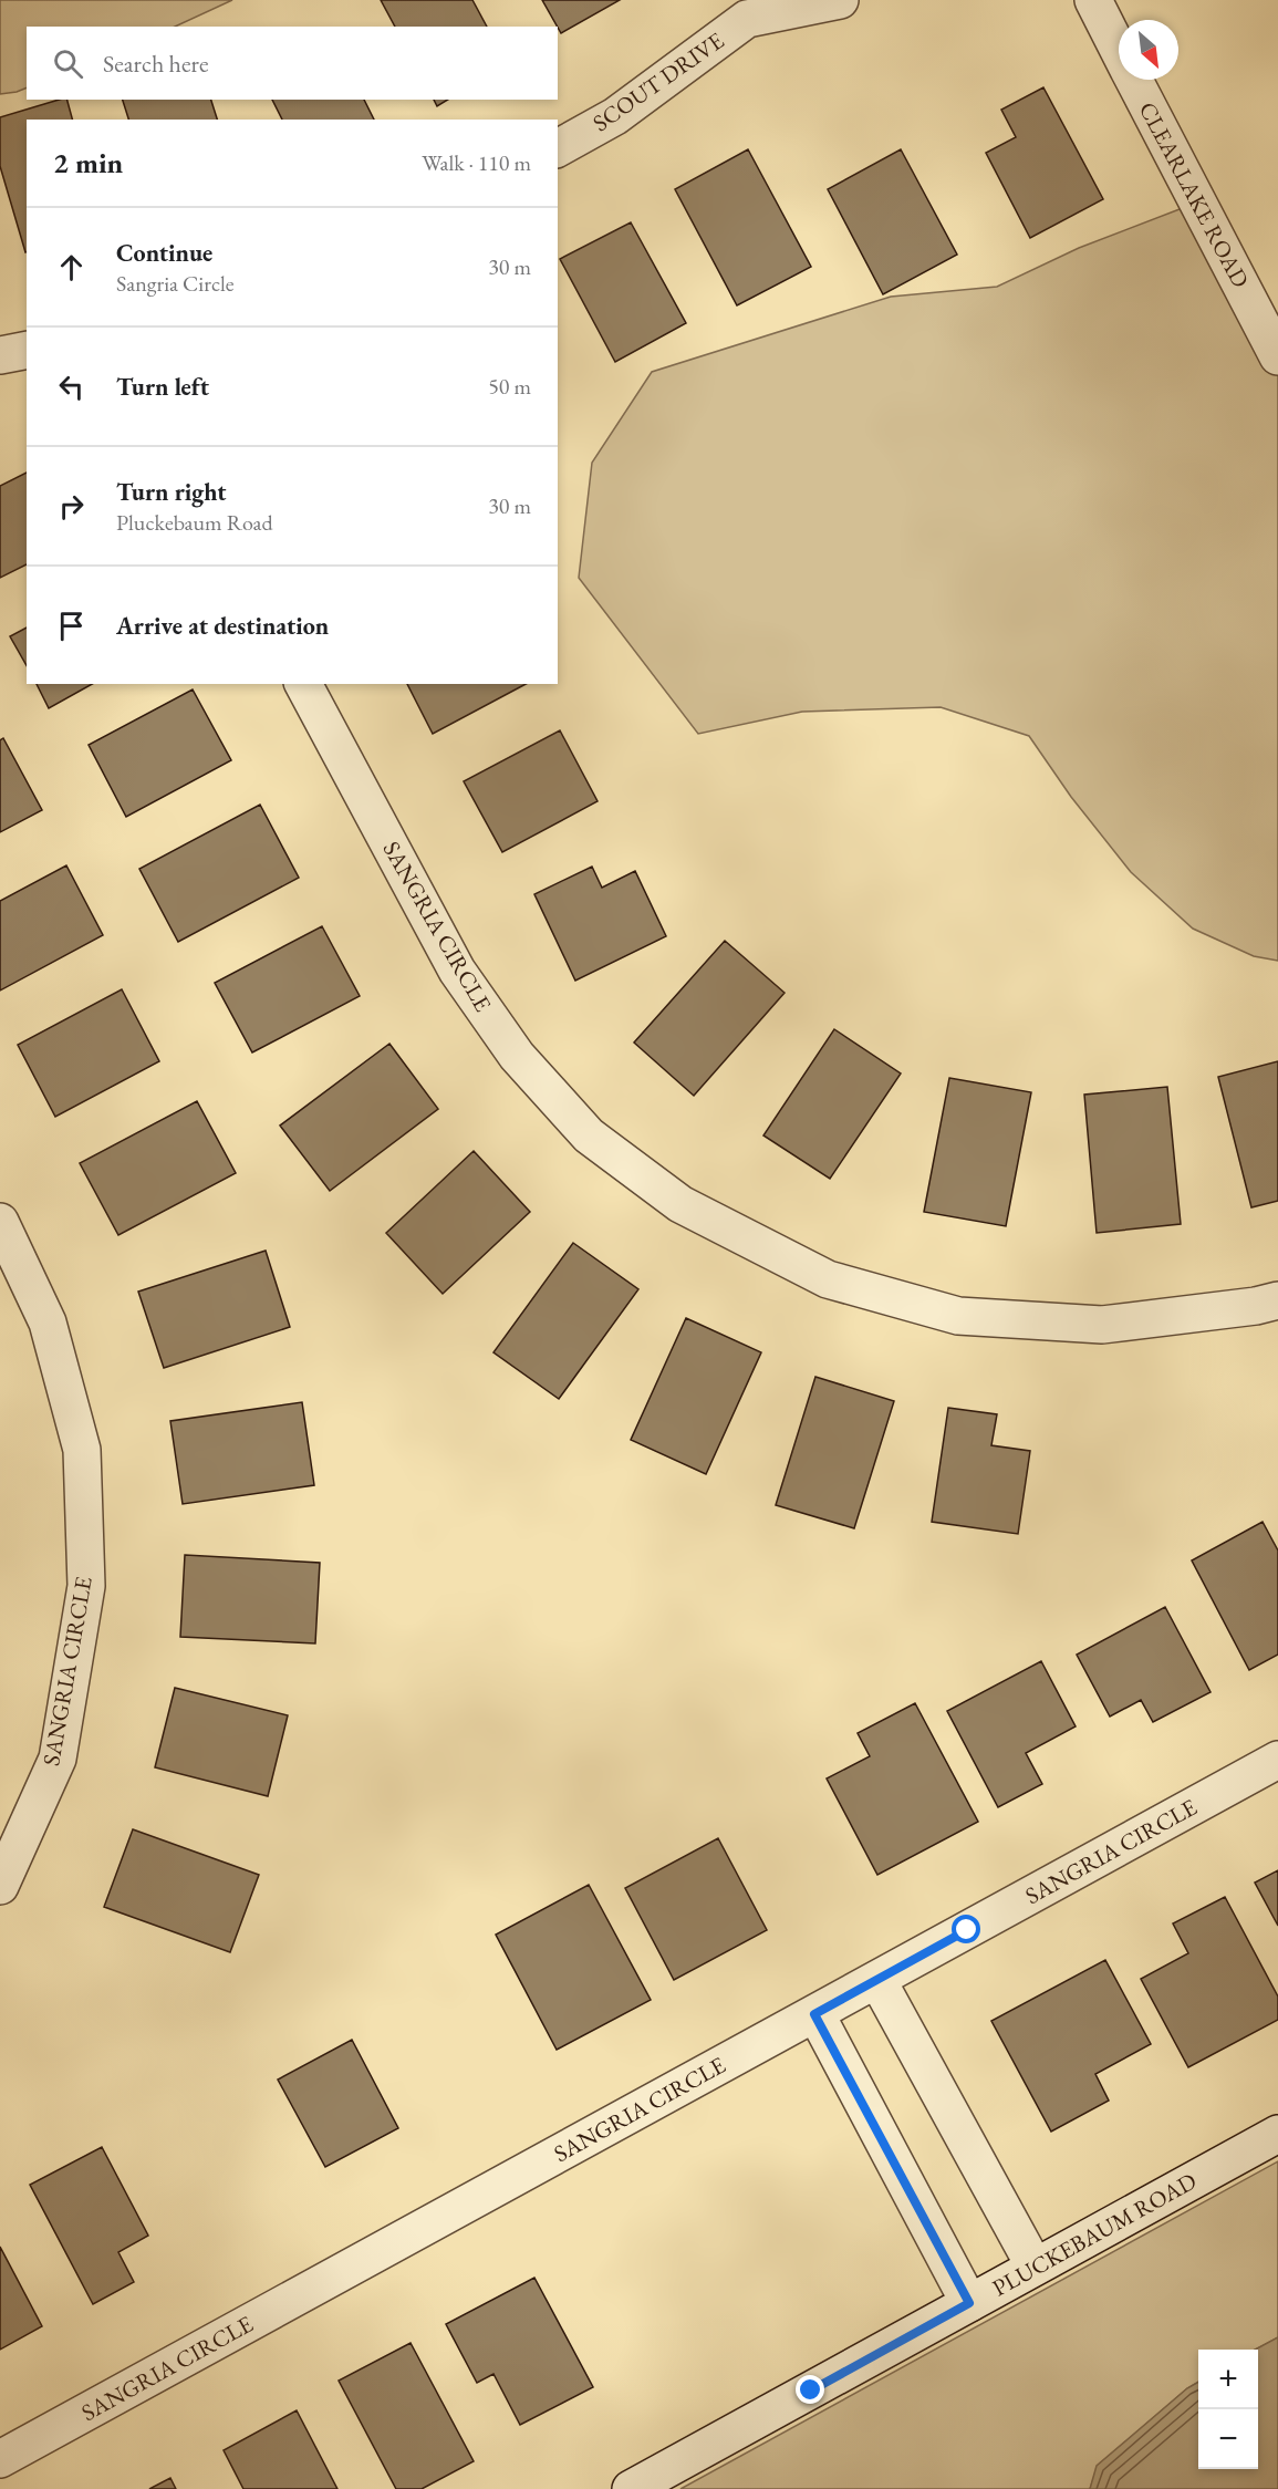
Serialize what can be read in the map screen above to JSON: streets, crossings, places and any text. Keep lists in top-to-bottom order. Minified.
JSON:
{"streets":{"street":["SCOUT DRIVE","CLEARLAKE ROAD","SANGRIA CIRCLE","PLUCKEBAUM ROAD"]},"north":"bottom right","page":{"search":"Search here","heading":["2 min","Walk · 110 m"],"list":[["Continue","Sangria Circle","30 m"],["Turn left","50 m"],["Turn right","Pluckebaum Road","30 m"],"Arrive at destination"],"map_buttons":["+","−"]}}
